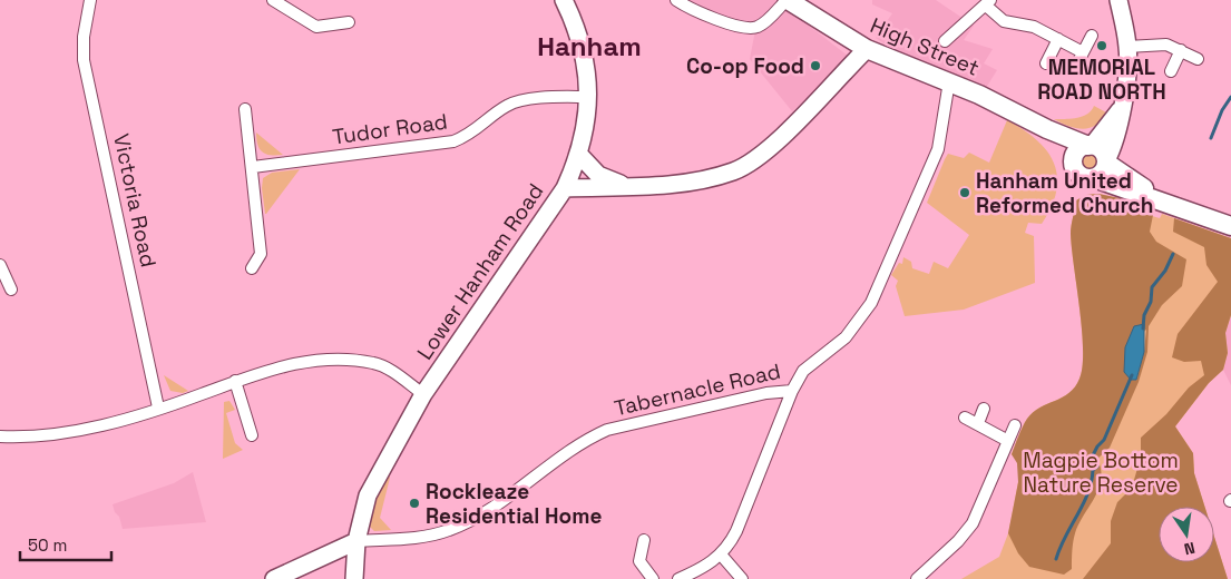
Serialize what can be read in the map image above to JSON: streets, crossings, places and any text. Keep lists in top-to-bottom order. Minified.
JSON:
{"streets":{"main road":["High Street"],"street":["Tudor Road","Victoria Road","Lower Hanham Road","Tabernacle Road"]},"crossings":[["High Street","Lower Hanham Road"],["High Street","Tabernacle Road"],["Lower Hanham Road","Tabernacle Road"]],"districts":["Hanham"],"parks":["Magpie Bottom Nature Reserve"],"places":["MEMORIAL ROAD NORTH","Co-op Food","Hanham United Reformed Church","Rockleaze Residential Home"],"scale_bar":"50 m","north":"bottom"}
